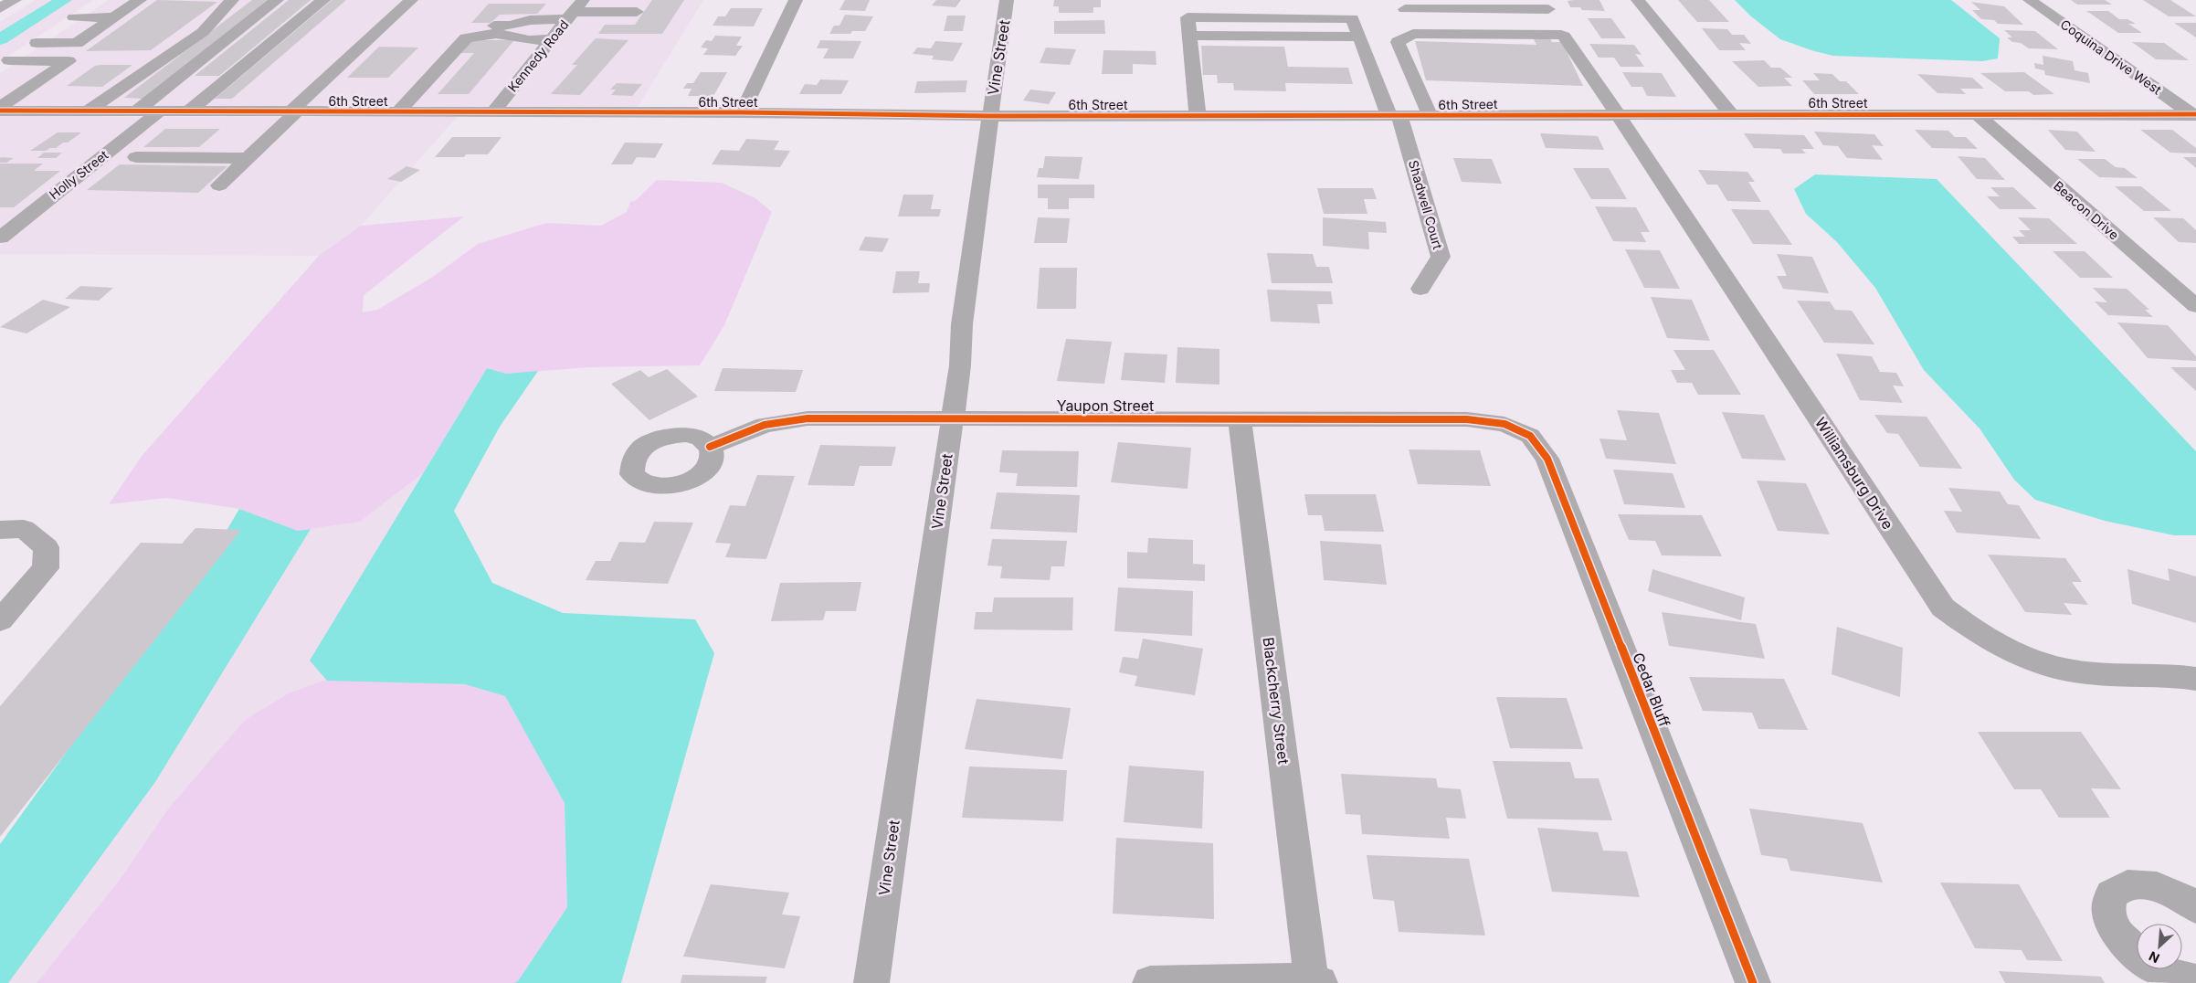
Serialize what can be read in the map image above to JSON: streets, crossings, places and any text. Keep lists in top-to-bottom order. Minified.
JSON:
{"streets":{"street":["Kennedy Road","Coquina Drive West","Vine Street","6th Street","Holly Street","Shadwell Court","Beacon Drive","Yaupon Street","Williamsburg Drive","Cedar Bluff","Blackcherry Street"]},"crossings":[["Kennedy Road","6th Street"],["Coquina Drive West","6th Street"],["Vine Street","6th Street"],["Vine Street","Yaupon Street"],["6th Street","Holly Street"],["6th Street","Shadwell Court"],["6th Street","Beacon Drive"],["6th Street","Williamsburg Drive"],["Yaupon Street","Cedar Bluff"],["Yaupon Street","Blackcherry Street"]],"north":"bottom left"}
